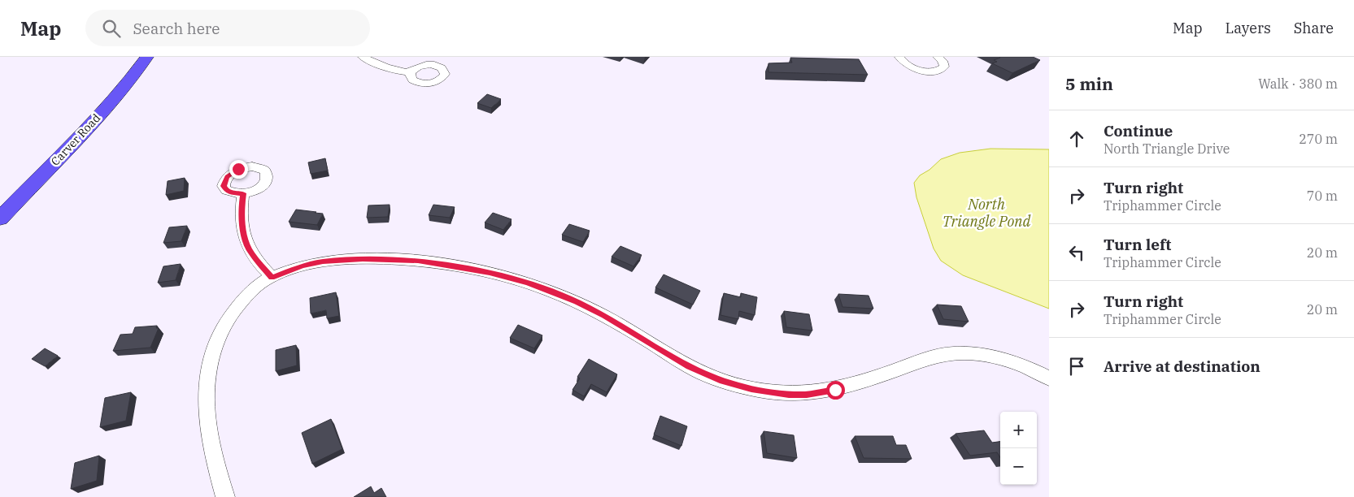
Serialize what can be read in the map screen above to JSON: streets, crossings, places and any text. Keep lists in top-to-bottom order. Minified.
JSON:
{"streets":{"highway":["Carver Road"]},"water":["North Triangle Pond"],"page":{"header":"Map","search":"Search here","nav":["Map","Layers","Share"],"heading":["5 min","Walk · 380 m"],"list":[["Continue","North Triangle Drive","270 m"],["Turn right","Triphammer Circle","70 m"],["Turn left","Triphammer Circle","20 m"],["Turn right","Triphammer Circle","20 m"],"Arrive at destination"],"map_buttons":["+","−"]}}
